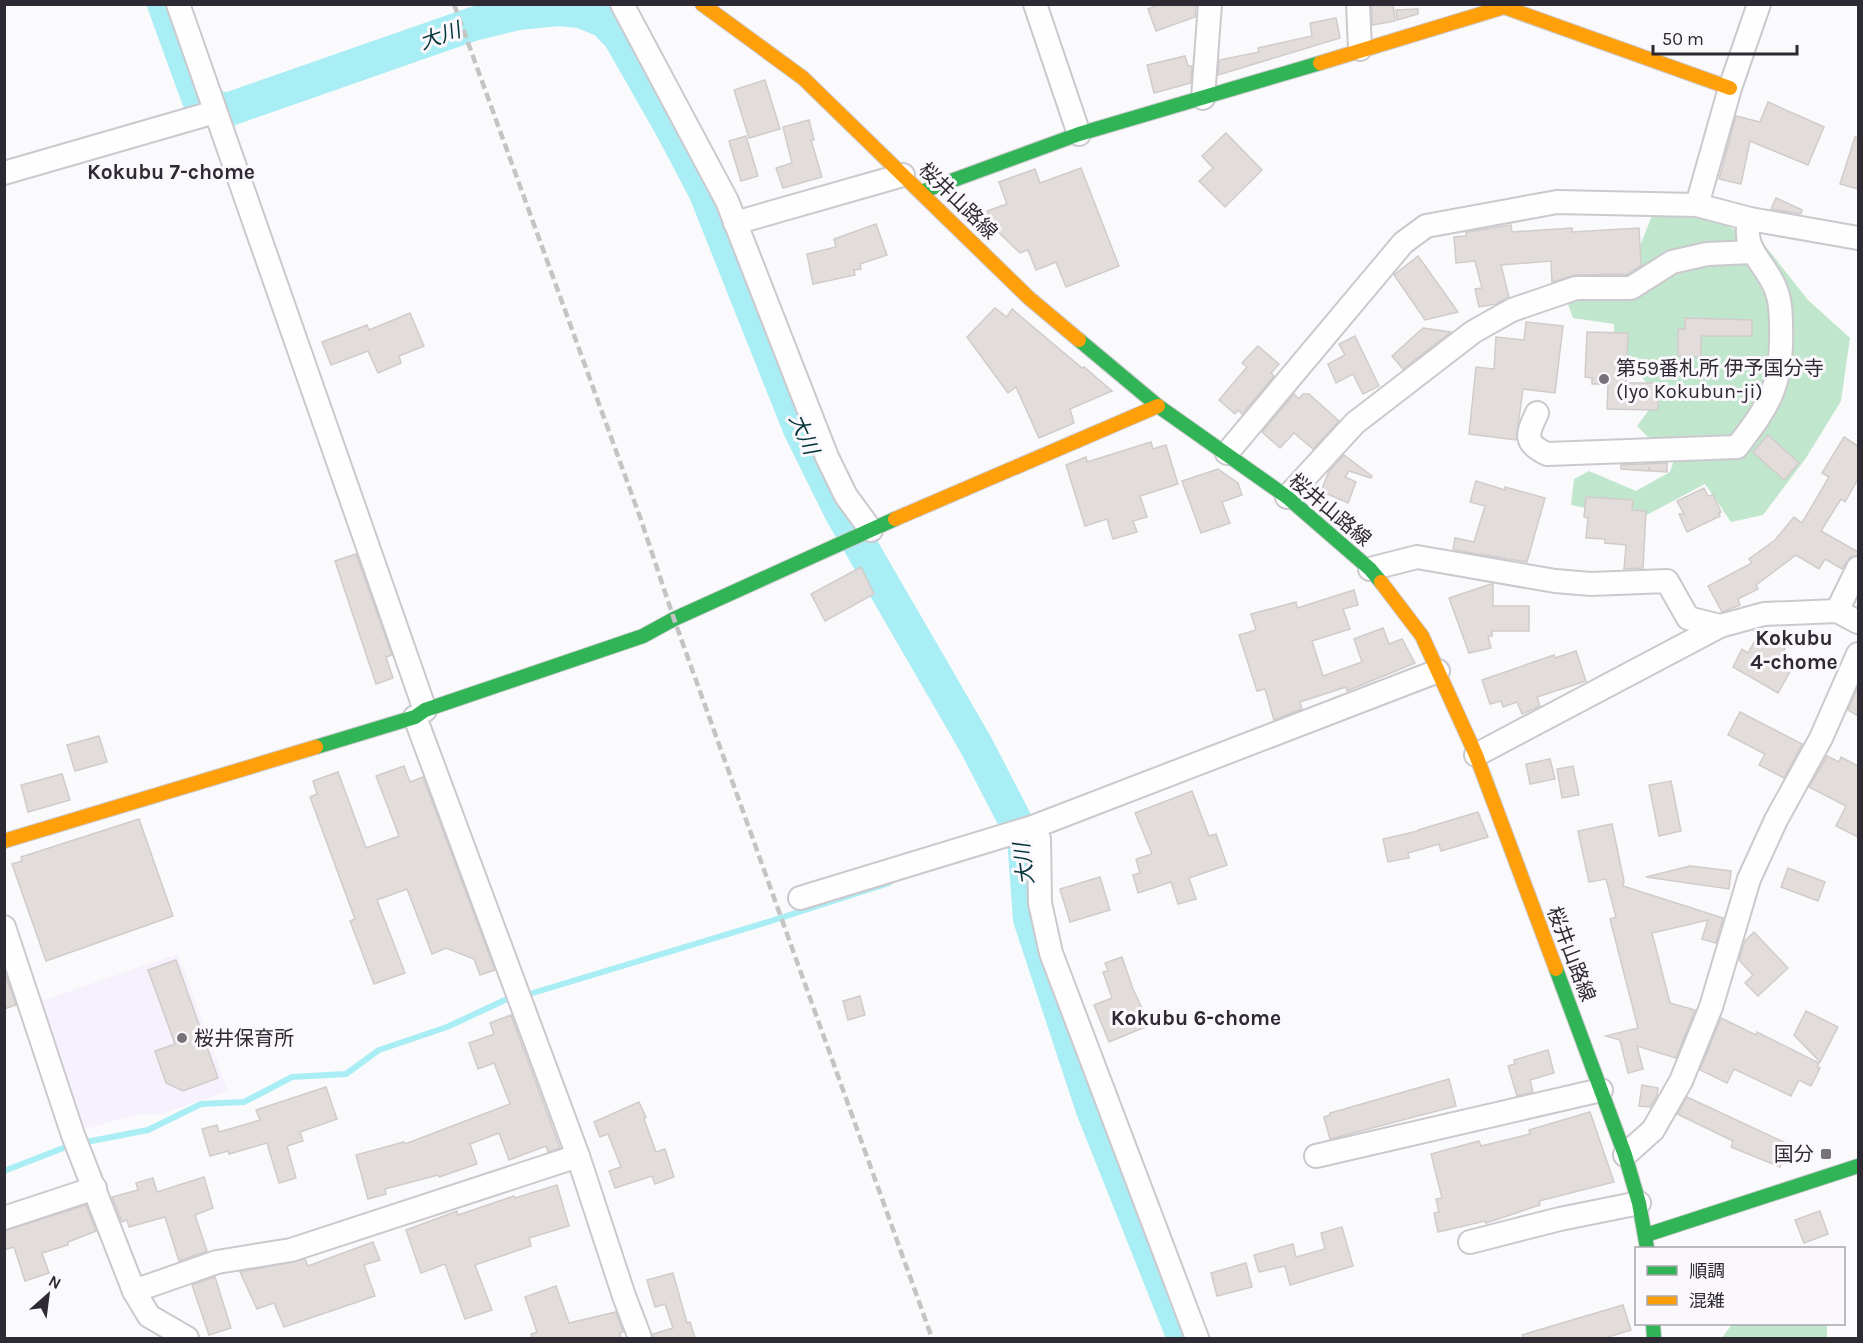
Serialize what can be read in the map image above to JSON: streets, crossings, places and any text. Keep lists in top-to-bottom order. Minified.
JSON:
{"streets":{"street":["桜井山路線"]},"districts":["Kokubu 7-chome","Kokubu 4-chome","Kokubu 6-chome"],"water":["大川"],"places":{"other":["第59番札所 伊予国分寺 (Iyo Kokubun-ji)","桜井保育所"],"transit":["国分"]},"legend":["順調","混雑"],"scale_bar":"50 m","north":"top right"}
